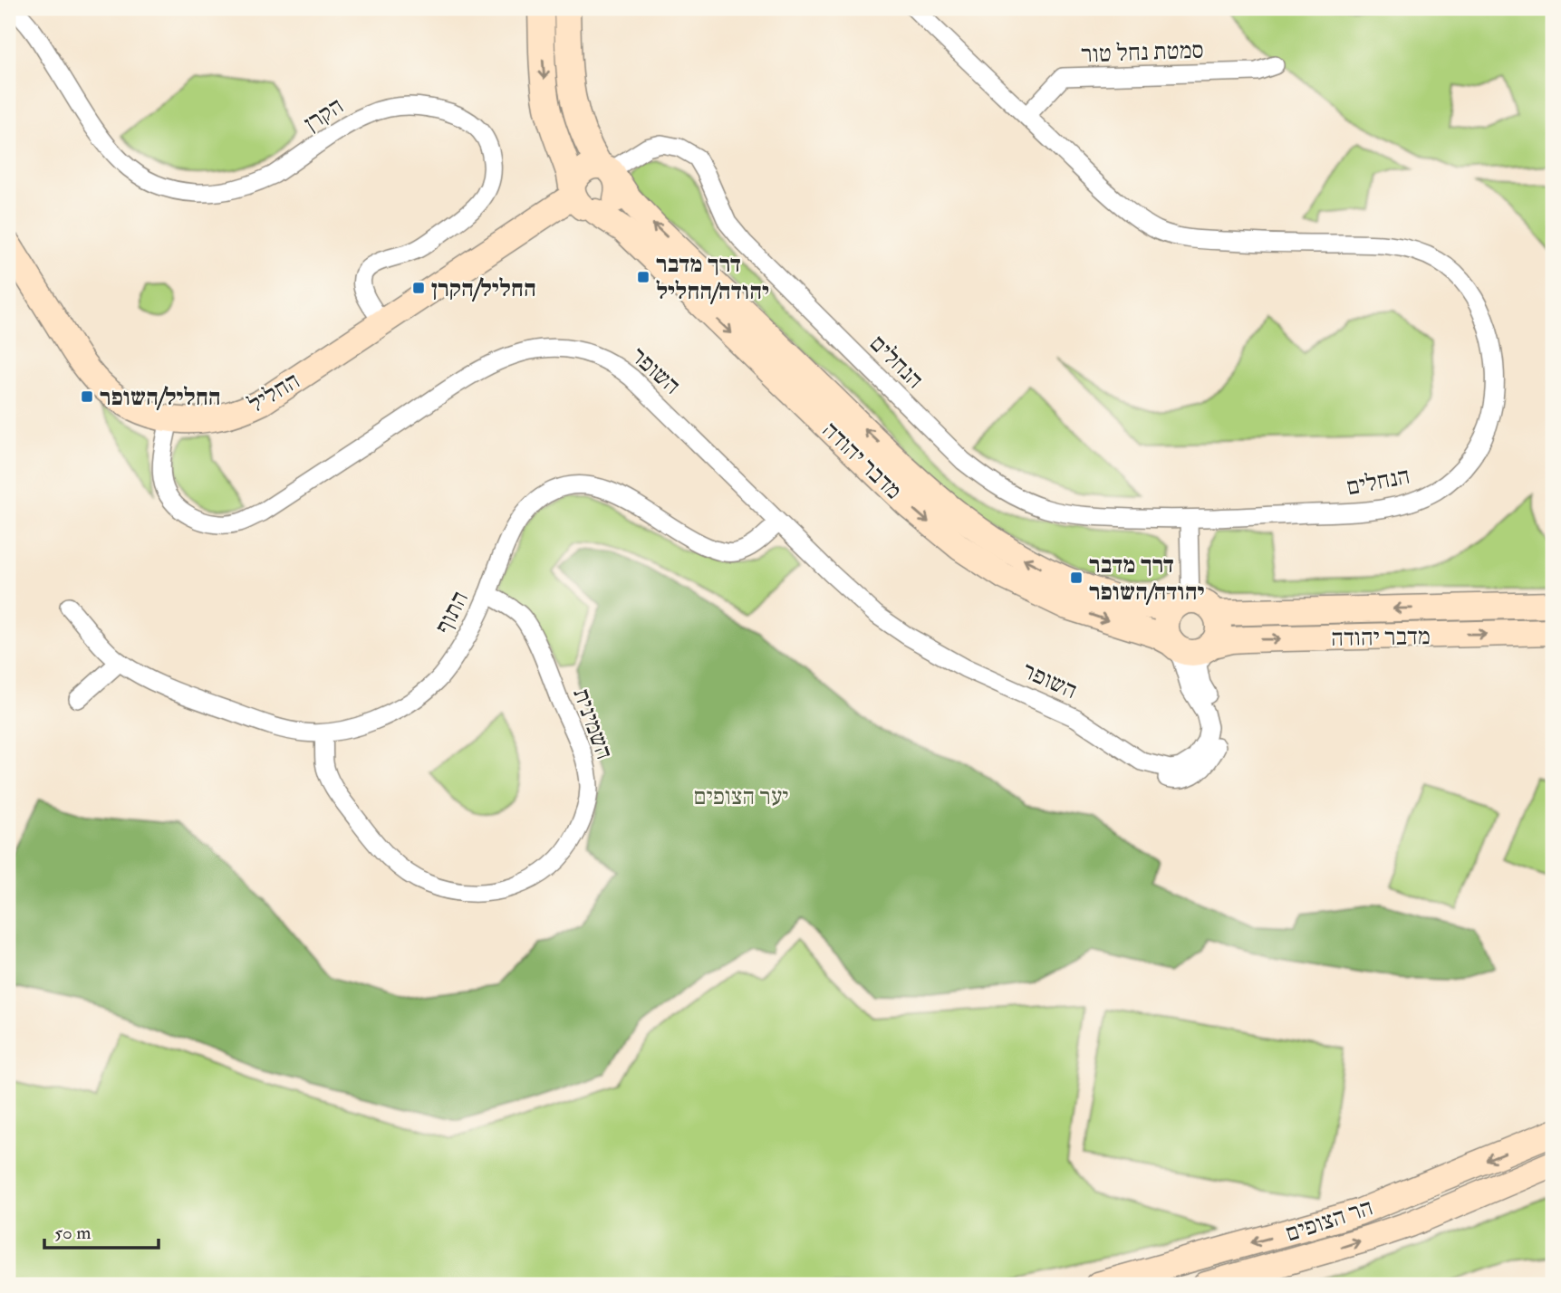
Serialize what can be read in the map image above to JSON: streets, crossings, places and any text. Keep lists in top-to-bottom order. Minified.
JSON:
{"streets":{"street":["סמטת נחל טור","הקרן","הנחלים","השופר","החליל","מדבר יהודה","התוף","השמינית","הר הצופים"]},"crossings":[["סמטת נחל טור","הנחלים"],["הקרן","החליל"],["הנחלים","החליל"],["הנחלים","מדבר יהודה"],["השופר","החליל"],["השופר","מדבר יהודה"],["השופר","התוף"],["החליל","מדבר יהודה"],["התוף","השמינית"]],"parks":["יער הצופים"],"places":{"transit":["דרך מדבר יהודה/החליל","החליל/הקרן","החליל/השופר","דרך מדבר יהודה/השופר"]},"scale_bar":"50 m"}
